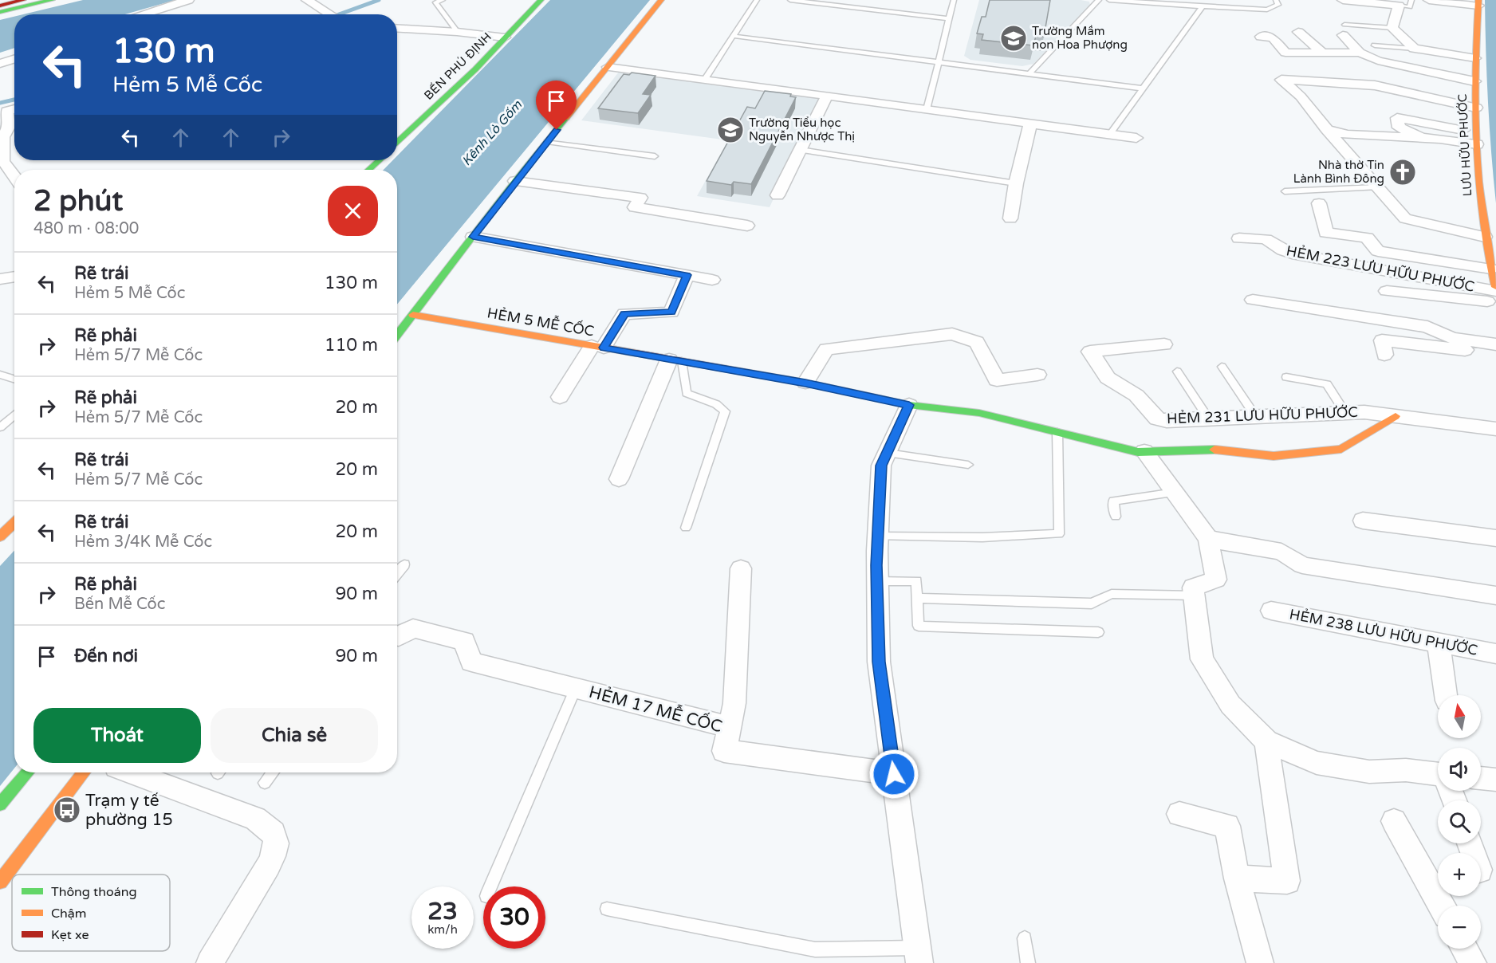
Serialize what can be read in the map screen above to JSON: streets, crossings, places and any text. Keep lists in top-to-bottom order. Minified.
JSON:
{"streets":{"main road":["BẾN PHÚ ĐỊNH","LƯU HỮU PHƯỚC","HẺM 5 MỄ CỐC","HẺM 231 LƯU HỮU PHƯỚC"],"street":["HẺM 223 LƯU HỮU PHƯỚC","HẺM 238 LƯU HỮU PHƯỚC","HẺM 17 MỄ CỐC"]},"crossings":[["HẺM 5 MỄ CỐC","HẺM 231 LƯU HỮU PHƯỚC"]],"water":["Kênh Lò Gốm"],"places":{"school or university":["Trường Mầm non Hoa Phượng","Trường Tiểu học Nguyễn Nhược Thị"],"church":["Nhà thờ Tin Lành Bình Đông"],"bus stop":["Trạm y tế phường 15"]},"legend":["Thông thoáng","Chậm","Kẹt xe"],"north":"top","page":{"turn":["130 m","Hẻm 5 Mễ Cốc"],"heading":["2 phút","480 m · 08:00"],"list":[{"name":"Rẽ trái","note":"Hẻm 5 Mễ Cốc","value":"130 m"},{"name":"Rẽ phải","note":"Hẻm 5/7 Mễ Cốc","value":"110 m"},{"name":"Rẽ phải","note":"Hẻm 5/7 Mễ Cốc","value":"20 m"},{"name":"Rẽ trái","note":"Hẻm 5/7 Mễ Cốc","value":"20 m"},{"name":"Rẽ trái","note":"Hẻm 3/4K Mễ Cốc","value":"20 m"},{"name":"Rẽ phải","note":"Bến Mễ Cốc","value":"90 m"},{"name":"Đến nơi","value":"90 m"}],"map_buttons":["+","−"],"buttons":["Thoát","Chia sẻ"],"speed":"23 km/h","limit":"30"}}
